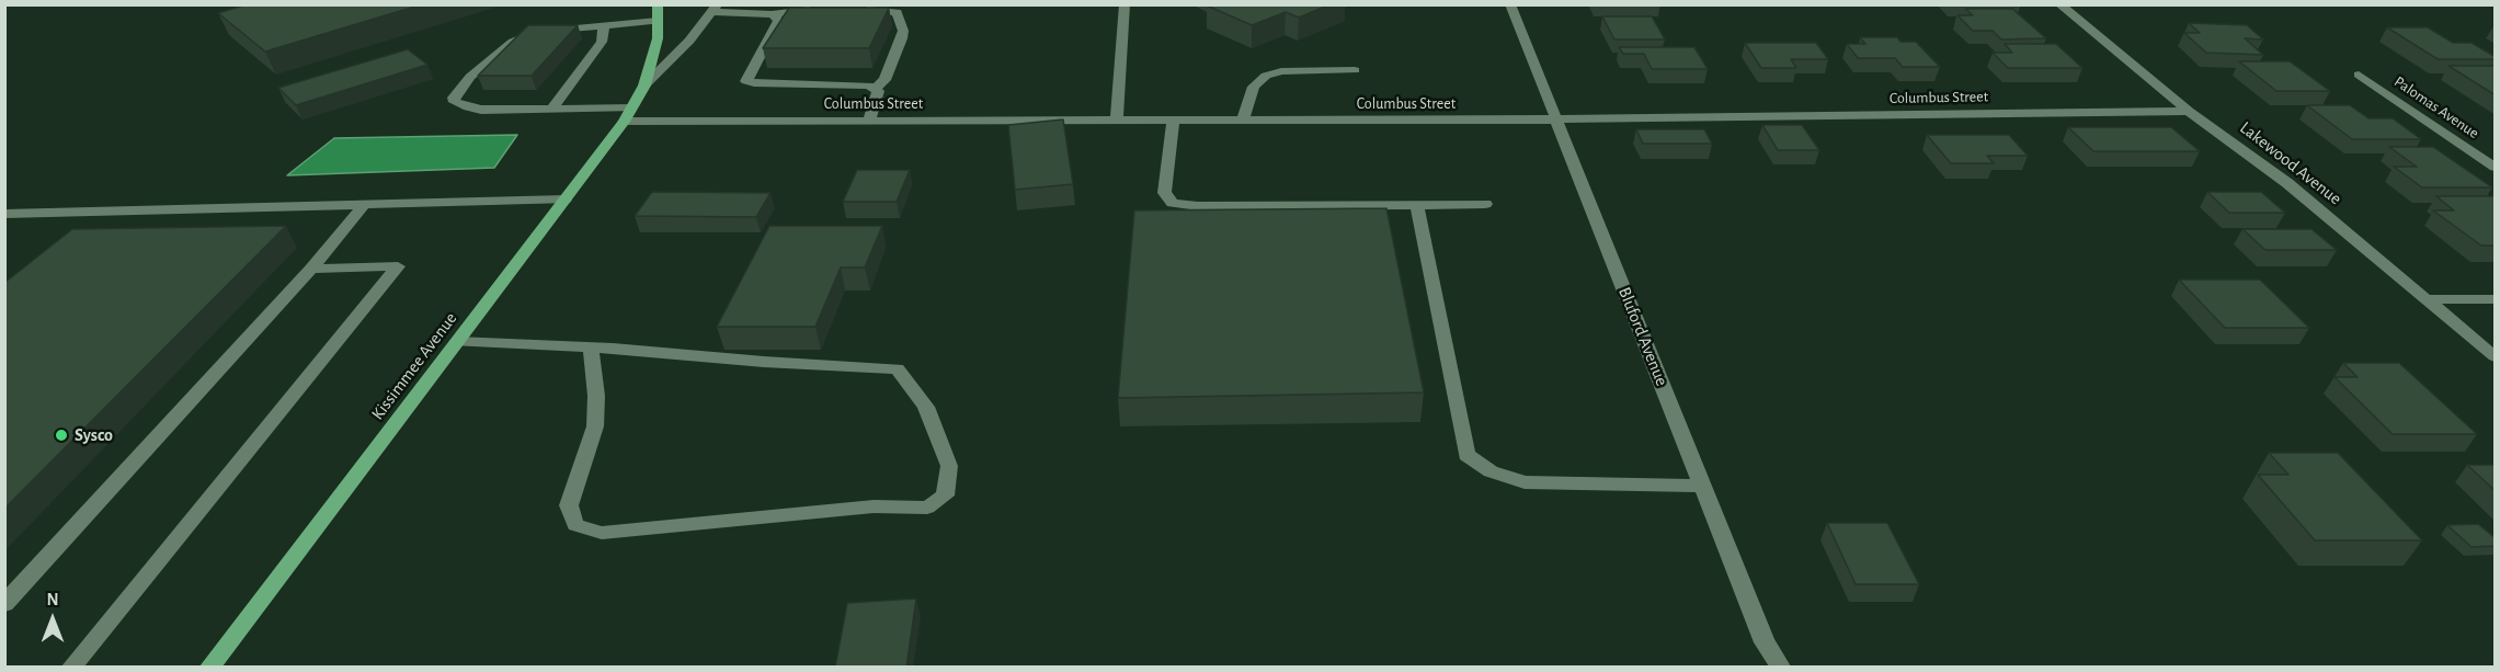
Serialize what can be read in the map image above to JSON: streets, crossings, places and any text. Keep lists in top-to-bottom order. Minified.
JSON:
{"streets":{"main road":["Kissimmee Avenue"],"street":["Columbus Street","Palomas Avenue","Lakewood Avenue","Bluford Avenue"]},"crossings":[["Columbus Street","Lakewood Avenue"],["Columbus Street","Bluford Avenue"],["Columbus Street","Kissimmee Avenue"]],"places":["Sysco"],"north":"top"}
